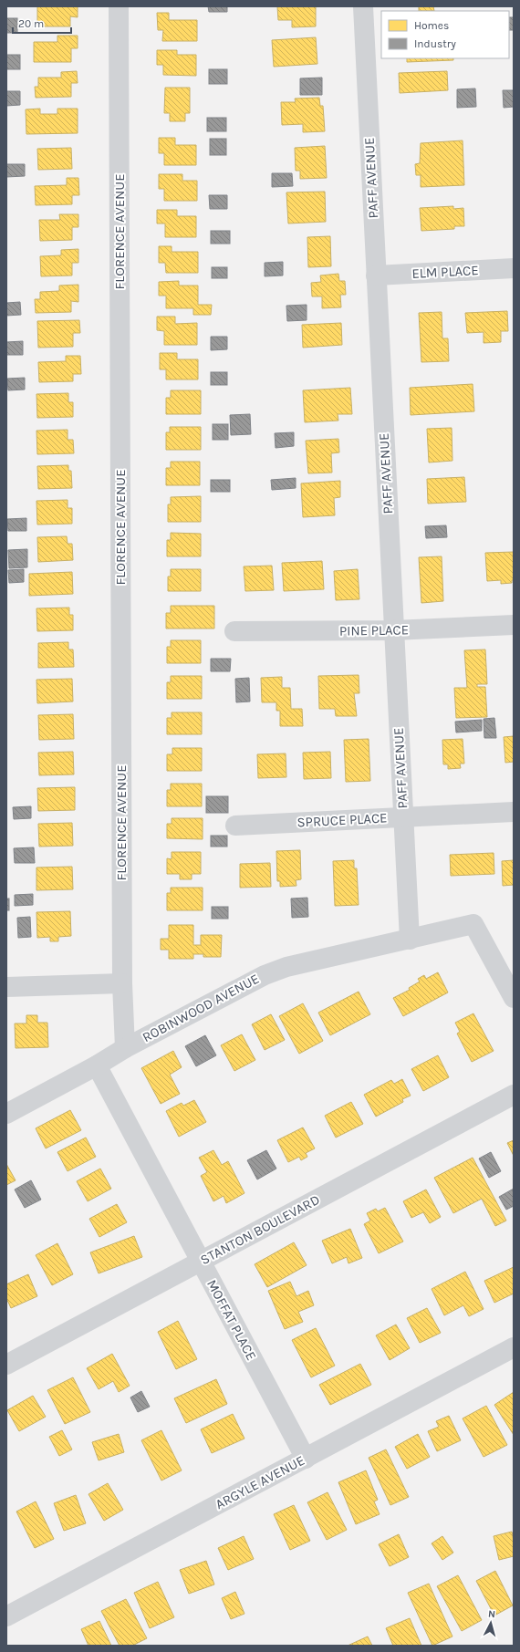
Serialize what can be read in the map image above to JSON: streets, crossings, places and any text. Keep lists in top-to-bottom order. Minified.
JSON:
{"streets":{"street":["PAFF AVENUE","FLORENCE AVENUE","ELM PLACE","PINE PLACE","SPRUCE PLACE","ROBINWOOD AVENUE","STANTON BOULEVARD","MOFFAT PLACE","ARGYLE AVENUE"]},"crossings":[["PAFF AVENUE","ELM PLACE"],["PAFF AVENUE","PINE PLACE"],["PAFF AVENUE","SPRUCE PLACE"],["PAFF AVENUE","ROBINWOOD AVENUE"],["FLORENCE AVENUE","ROBINWOOD AVENUE"],["ROBINWOOD AVENUE","MOFFAT PLACE"],["STANTON BOULEVARD","MOFFAT PLACE"],["MOFFAT PLACE","ARGYLE AVENUE"]],"legend":["Homes","Industry"],"scale_bar":"20 m","north":"top"}
